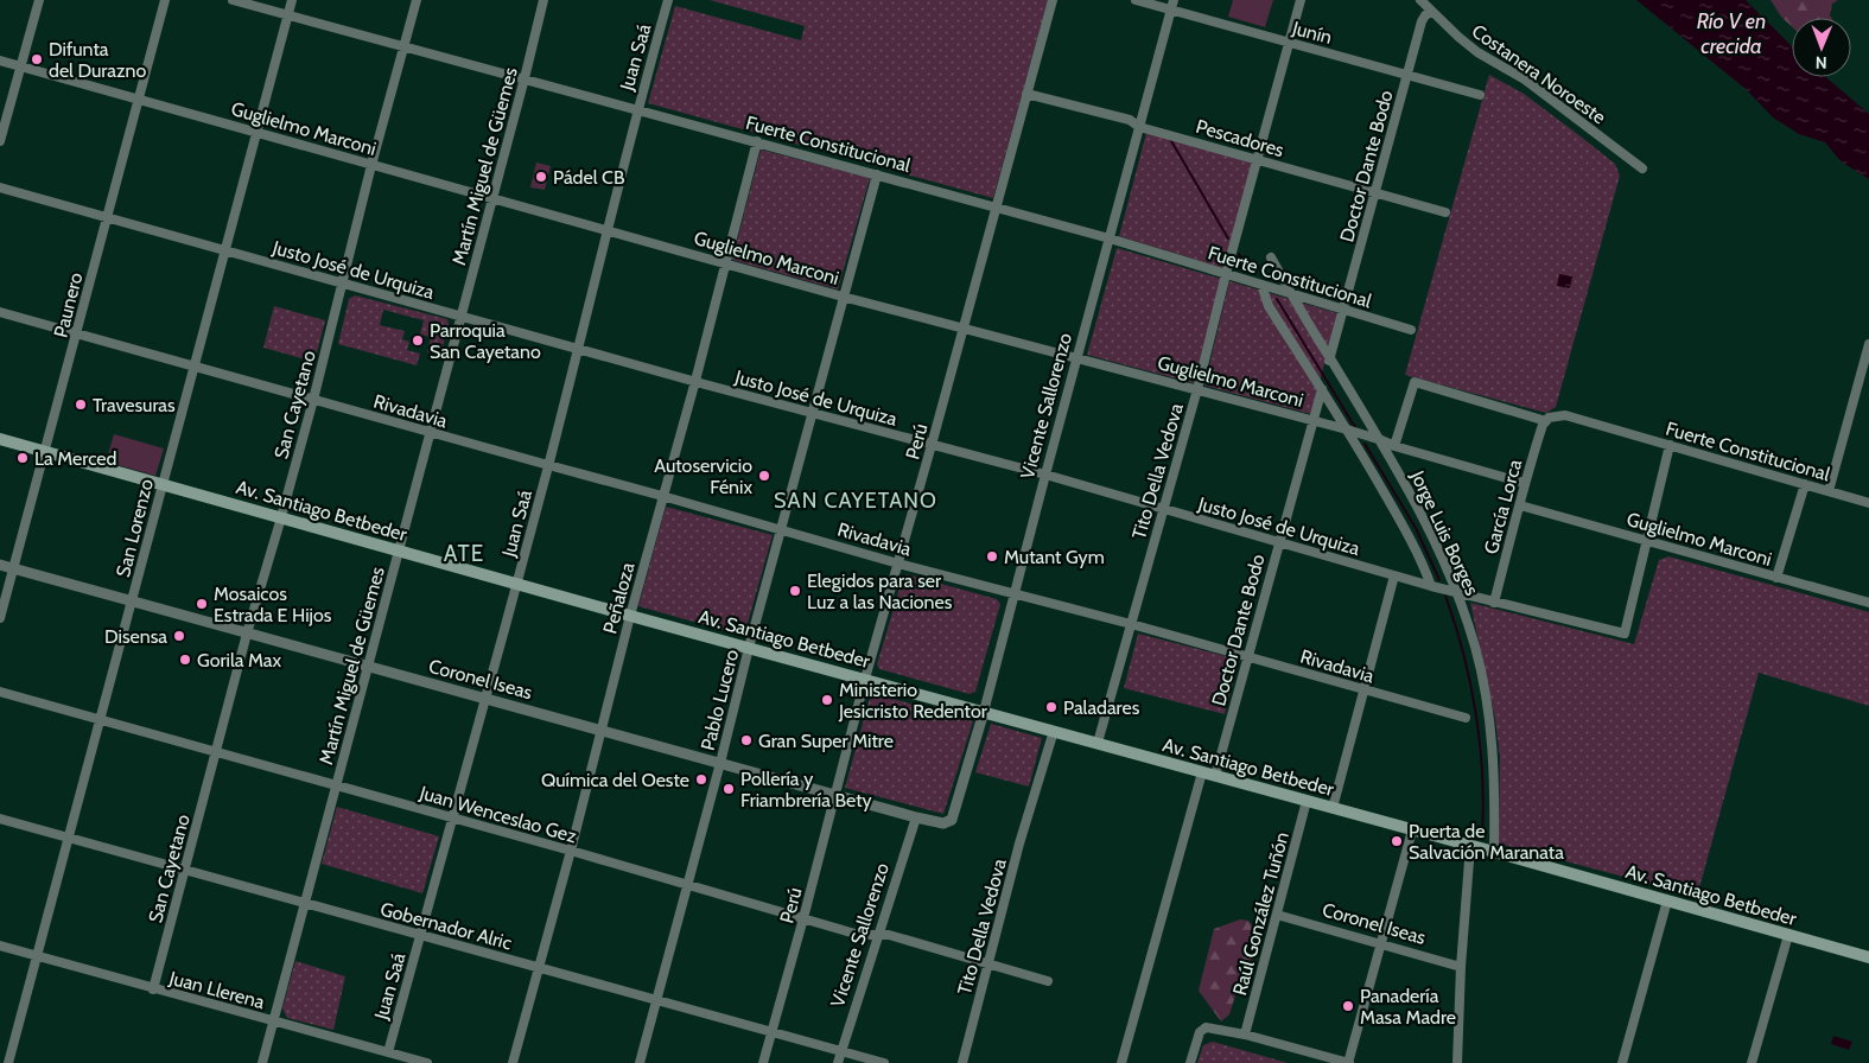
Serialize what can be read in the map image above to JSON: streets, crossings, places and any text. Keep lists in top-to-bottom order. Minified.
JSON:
{"streets":{"main road":["Av. Santiago Betbeder"],"street":["Junín","Juan Saá","Costanera Noroeste","Guglielmo Marconi","Pescadores","Fuerte Constitucional","Martín Miguel de Güemes","Doctor Dante Bodo","Justo José de Urquiza","Paunero","San Cayetano","Vicente Sallorenzo","Rivadavia","Perú","Tito Della Vedova","García Lorca","San Lorenzo","Jorge Luis Borges","Peñaloza","Coronel Iseas","Pablo Lucero","Juan Wenceslao Gez","Raúl González Tuñón","Gobernador Alric","Juan Llerena"]},"crossings":[["Junín","Doctor Dante Bodo"],["Junín","Vicente Sallorenzo"],["Junín","Tito Della Vedova"],["Juan Saá","Guglielmo Marconi"],["Juan Saá","Fuerte Constitucional"],["Juan Saá","Justo José de Urquiza"],["Juan Saá","Rivadavia"],["Juan Saá","Av. Santiago Betbeder"],["Juan Saá","Coronel Iseas"],["Juan Saá","Juan Wenceslao Gez"],["Juan Saá","Gobernador Alric"],["Juan Saá","Juan Llerena"],["Costanera Noroeste","Doctor Dante Bodo"],["Guglielmo Marconi","Fuerte Constitucional"],["Guglielmo Marconi","Martín Miguel de Güemes"],["Guglielmo Marconi","Doctor Dante Bodo"],["Guglielmo Marconi","Justo José de Urquiza"],["Guglielmo Marconi","Paunero"],["Guglielmo Marconi","San Cayetano"],["Guglielmo Marconi","Vicente Sallorenzo"],["Guglielmo Marconi","Perú"],["Guglielmo Marconi","Tito Della Vedova"],["Guglielmo Marconi","García Lorca"],["Guglielmo Marconi","San Lorenzo"],["Guglielmo Marconi","Jorge Luis Borges"],["Guglielmo Marconi","Peñaloza"],["Guglielmo Marconi","Pablo Lucero"],["Pescadores","Doctor Dante Bodo"],["Pescadores","Vicente Sallorenzo"],["Pescadores","Perú"],["Pescadores","Tito Della Vedova"],["Fuerte Constitucional","Martín Miguel de Güemes"],["Fuerte Constitucional","Doctor Dante Bodo"],["Fuerte Constitucional","San Cayetano"],["Fuerte Constitucional","Vicente Sallorenzo"],["Fuerte Constitucional","Perú"],["Fuerte Constitucional","Tito Della Vedova"],["Fuerte Constitucional","García Lorca"],["Fuerte Constitucional","San Lorenzo"],["Fuerte Constitucional","Jorge Luis Borges"],["Fuerte Constitucional","Peñaloza"],["Fuerte Constitucional","Pablo Lucero"],["Martín Miguel de Güemes","Justo José de Urquiza"],["Martín Miguel de Güemes","Rivadavia"],["Martín Miguel de Güemes","Av. Santiago Betbeder"],["Martín Miguel de Güemes","Coronel Iseas"],["Martín Miguel de Güemes","Juan Wenceslao Gez"],["Martín Miguel de Güemes","Gobernador Alric"],["Martín Miguel de Güemes","Juan Llerena"],["Doctor Dante Bodo","Justo José de Urquiza"],["Doctor Dante Bodo","Rivadavia"],["Doctor Dante Bodo","Av. Santiago Betbeder"],["Doctor Dante Bodo","Jorge Luis Borges"],["Justo José de Urquiza","Paunero"],["Justo José de Urquiza","San Cayetano"],["Justo José de Urquiza","Vicente Sallorenzo"],["Justo José de Urquiza","Perú"],["Justo José de Urquiza","Tito Della Vedova"],["Justo José de Urquiza","García Lorca"],["Justo José de Urquiza","San Lorenzo"],["Justo José de Urquiza","Jorge Luis Borges"],["Justo José de Urquiza","Peñaloza"],["Justo José de Urquiza","Pablo Lucero"],["Paunero","Rivadavia"],["Paunero","Av. Santiago Betbeder"],["Paunero","Coronel Iseas"],["San Cayetano","Rivadavia"],["San Cayetano","Av. Santiago Betbeder"],["San Cayetano","Coronel Iseas"],["San Cayetano","Juan Wenceslao Gez"],["San Cayetano","Gobernador Alric"],["San Cayetano","Juan Llerena"],["Vicente Sallorenzo","Rivadavia"],["Vicente Sallorenzo","Av. Santiago Betbeder"],["Vicente Sallorenzo","Coronel Iseas"],["Vicente Sallorenzo","Juan Wenceslao Gez"],["Vicente Sallorenzo","Gobernador Alric"],["Rivadavia","Perú"],["Rivadavia","Tito Della Vedova"],["Rivadavia","San Lorenzo"],["Rivadavia","Peñaloza"],["Rivadavia","Pablo Lucero"],["Perú","Av. Santiago Betbeder"],["Perú","Coronel Iseas"],["Perú","Juan Wenceslao Gez"],["Perú","Gobernador Alric"],["Tito Della Vedova","Av. Santiago Betbeder"],["Tito Della Vedova","Juan Wenceslao Gez"],["Av. Santiago Betbeder","San Lorenzo"],["Av. Santiago Betbeder","Jorge Luis Borges"],["Av. Santiago Betbeder","Peñaloza"],["Av. Santiago Betbeder","Pablo Lucero"],["Av. Santiago Betbeder","Raúl González Tuñón"],["San Lorenzo","Coronel Iseas"],["San Lorenzo","Juan Wenceslao Gez"],["San Lorenzo","Gobernador Alric"],["San Lorenzo","Juan Llerena"],["Peñaloza","Coronel Iseas"],["Peñaloza","Juan Wenceslao Gez"],["Peñaloza","Gobernador Alric"],["Coronel Iseas","Pablo Lucero"],["Coronel Iseas","Raúl González Tuñón"],["Pablo Lucero","Juan Wenceslao Gez"],["Pablo Lucero","Gobernador Alric"]],"districts":["SAN CAYETANO","ATE"],"water":["Río V en crecida"],"places":["Difunta del Durazno","Pádel CB","Parroquia San Cayetano","Travesuras","La Merced","Autoservicio Fénix","Mutant Gym","Elegidos para ser Luz a las Naciones","Mosaicos Estrada E Hijos","Disensa","Gorila Max","Ministerio Jesicristo Redentor","Paladares","Gran Super Mitre","Química del Oeste","Pollería y Friambrería Bety","Puerta de Salvación Maranata","Panadería Masa Madre"],"north":"bottom"}
